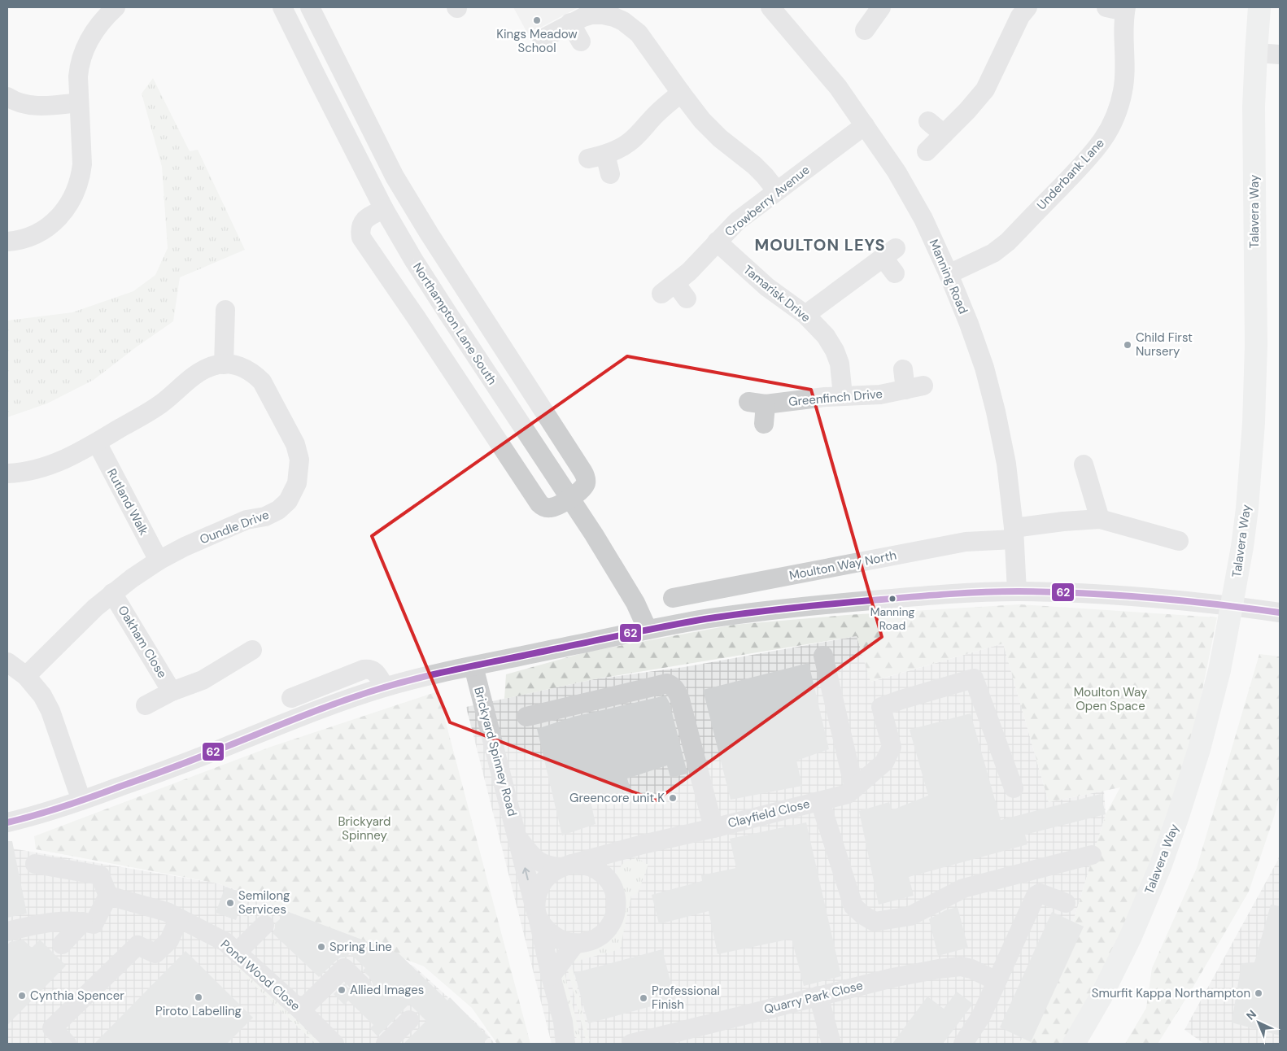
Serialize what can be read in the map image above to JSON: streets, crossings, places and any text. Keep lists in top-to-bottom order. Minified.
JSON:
{"streets":{"main road":["Talavera Way"],"street":["Underbank Lane","Crowberry Avenue","Manning Road","Tamarisk Drive","Northampton Lane South","Greenfinch Drive","Rutland Walk","Oundle Drive","Moulton Way North","Oakham Close","Brickyard Spinney Road","Clayfield Close","Pond Wood Close","Quarry Park Close"]},"crossings":[["Underbank Lane","Manning Road"],["Crowberry Avenue","Manning Road"],["Crowberry Avenue","Tamarisk Drive"],["Manning Road","Moulton Way North"],["Tamarisk Drive","Greenfinch Drive"],["Rutland Walk","Oundle Drive"],["Oundle Drive","Oakham Close"],["Brickyard Spinney Road","Clayfield Close"]],"districts":["MOULTON LEYS"],"parks":["Moulton Way Open Space","Brickyard Spinney"],"places":["Kings Meadow School","Child First Nursery","Manning Road","Greencore unit K","Semilong Services","Spring Line","Allied Images","Smurfit Kappa Northampton","Cynthia Spencer","Piroto Labelling","Professional Finish"],"lines":["transit line 62"],"north":"top left"}
